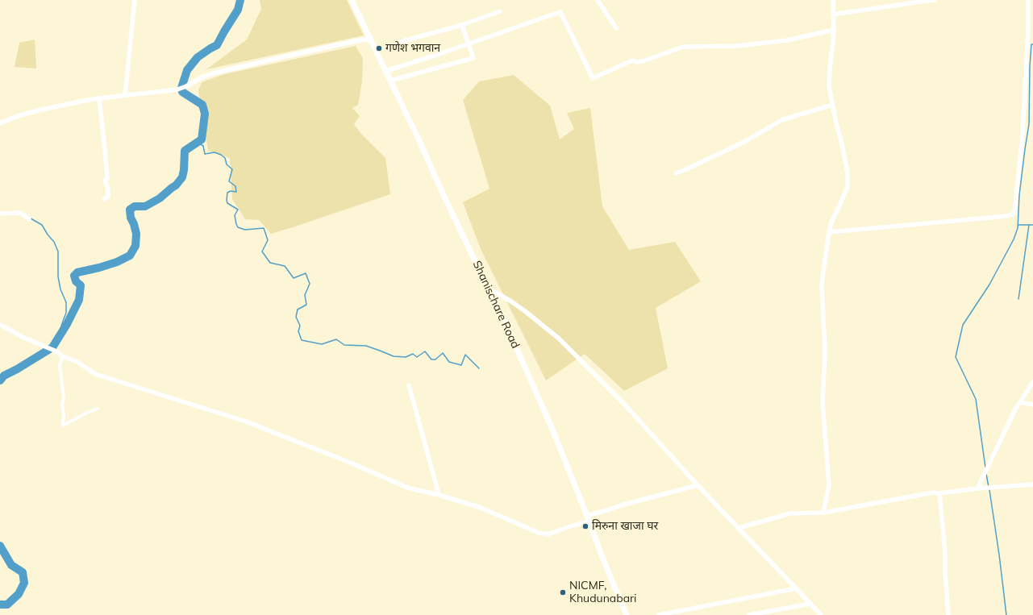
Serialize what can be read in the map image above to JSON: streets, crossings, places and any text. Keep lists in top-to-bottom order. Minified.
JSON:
{"streets":{"street":["Shanischare Road"]},"places":["गणेश भगवान","मिरुना खाजा घर","NICMF, Khudunabari"]}
